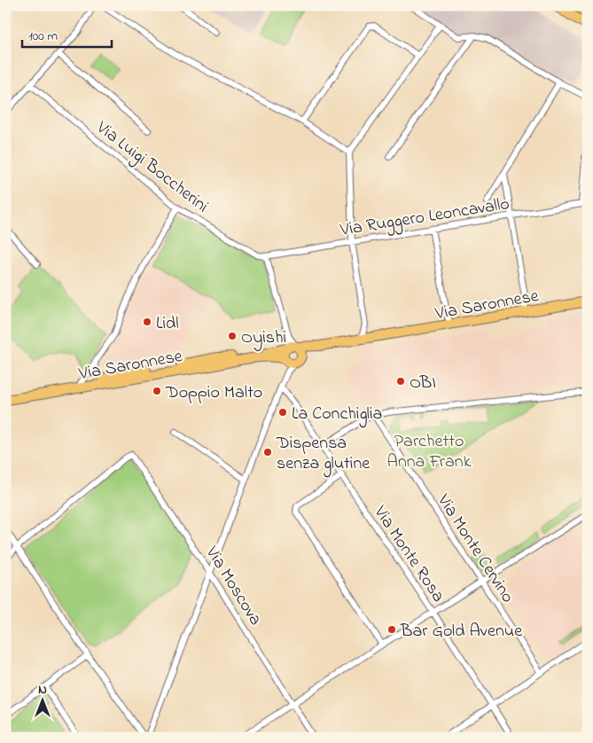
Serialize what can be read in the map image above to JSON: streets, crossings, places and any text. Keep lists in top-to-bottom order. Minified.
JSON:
{"streets":{"main road":["Via Saronnese"],"street":["Via Luigi Boccherini","Via Ruggero Leoncavallo","Via Monte Cervino","Via Monte Rosa","Via Moscova"]},"crossings":[["Via Luigi Boccherini","Via Ruggero Leoncavallo"]],"parks":["Parchetto Anna Frank"],"places":["Lidl","Oyishi","OBI","Doppio Malto","La Conchiglia","Dispensa senza glutine","Bar Gold Avenue"],"scale_bar":"100 m","north":"top"}
